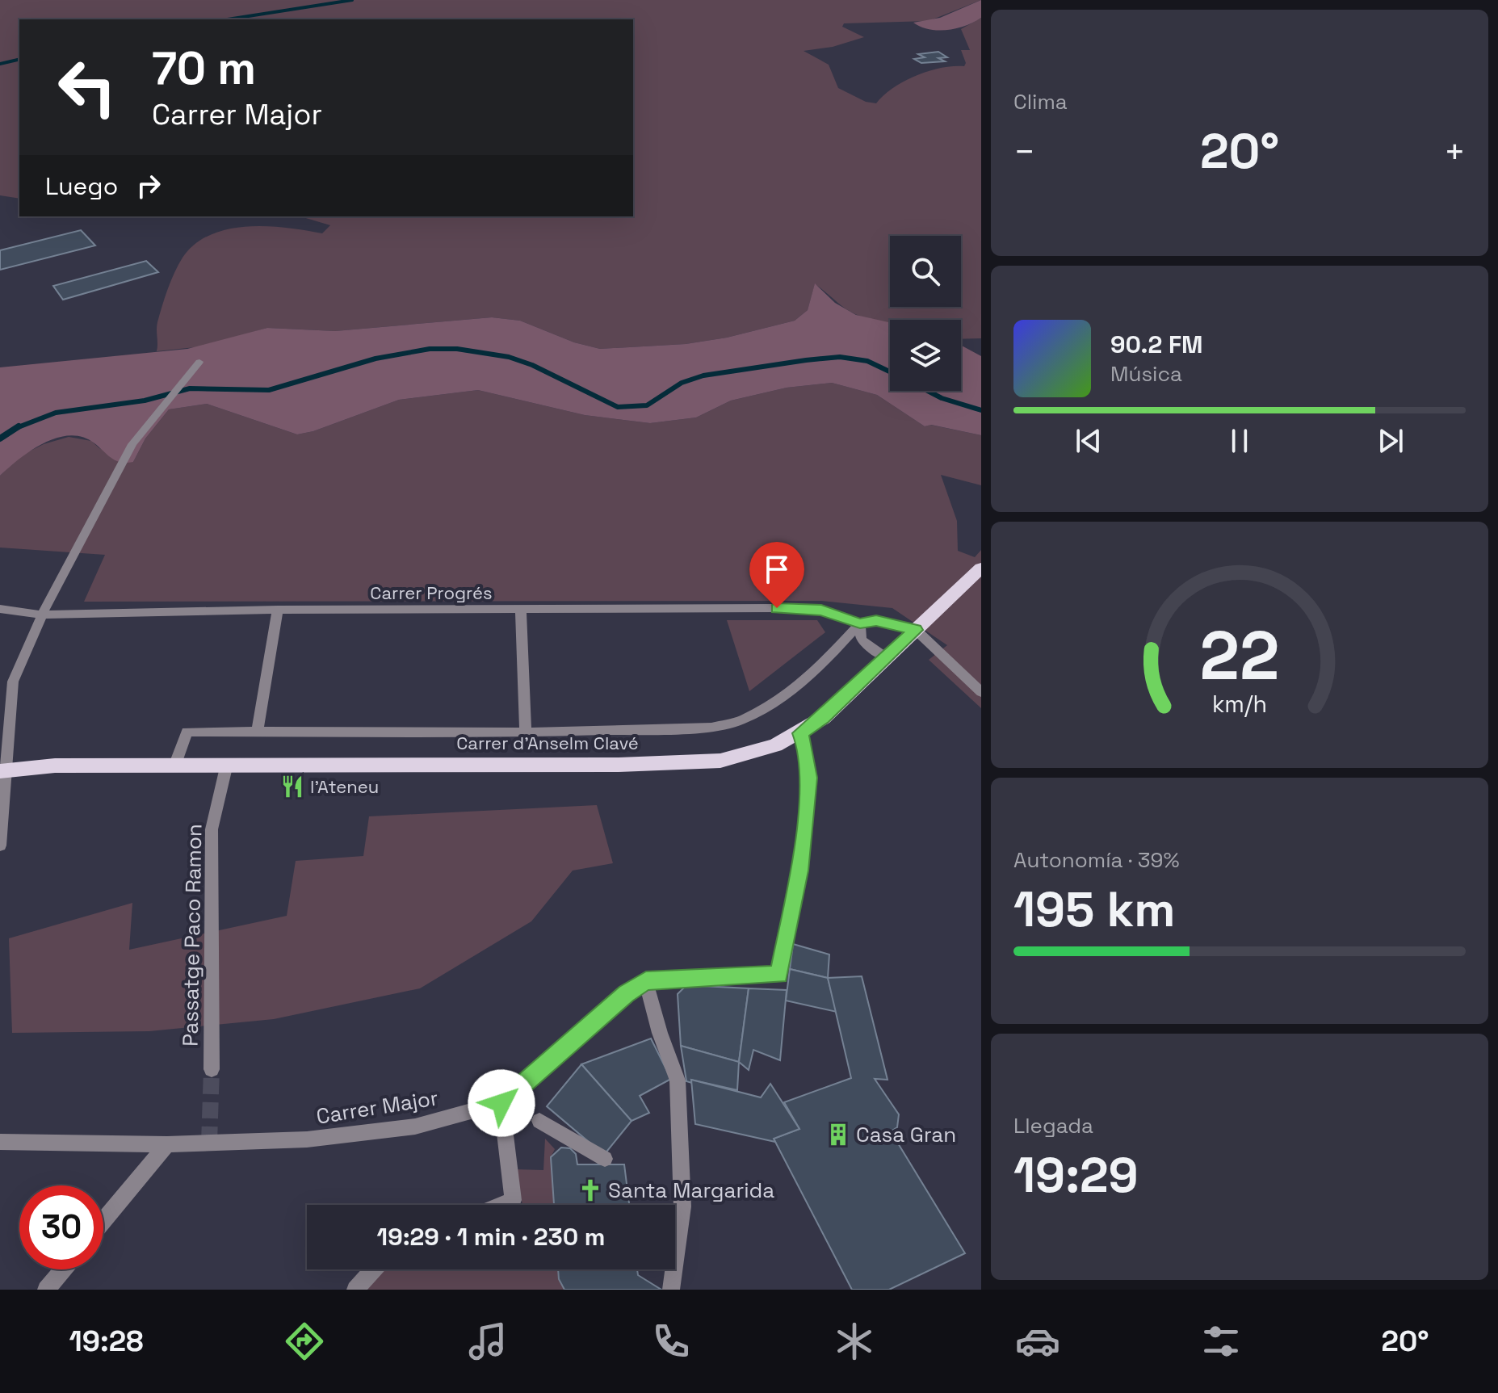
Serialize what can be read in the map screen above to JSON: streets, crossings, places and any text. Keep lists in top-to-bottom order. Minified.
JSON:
{"streets":{"main road":["Carrer d'Anselm Clavé"],"street":["Carrer Progrés","Passatge Paco Ramon","Carrer Major"]},"crossings":[["Carrer Progrés","Carrer d'Anselm Clavé"],["Carrer d'Anselm Clavé","Passatge Paco Ramon"]],"places":{"restaurant":["l'Ateneu"],"building":["Casa Gran"],"church":["Santa Margarida"]},"page":{"tile":["Clima",["Autonomía · 39%","195 km"],["Llegada","19:29"]],"turn":["70 m","Carrer Major"],"heat":["−","20°","+"],"then":"Luego","song":["90.2 FM","Música"],"limit":"30","trip":"19:29 · 1 min · 230 m","tabs":["19:28","20°"],"gauge":["22","km/h"]}}
